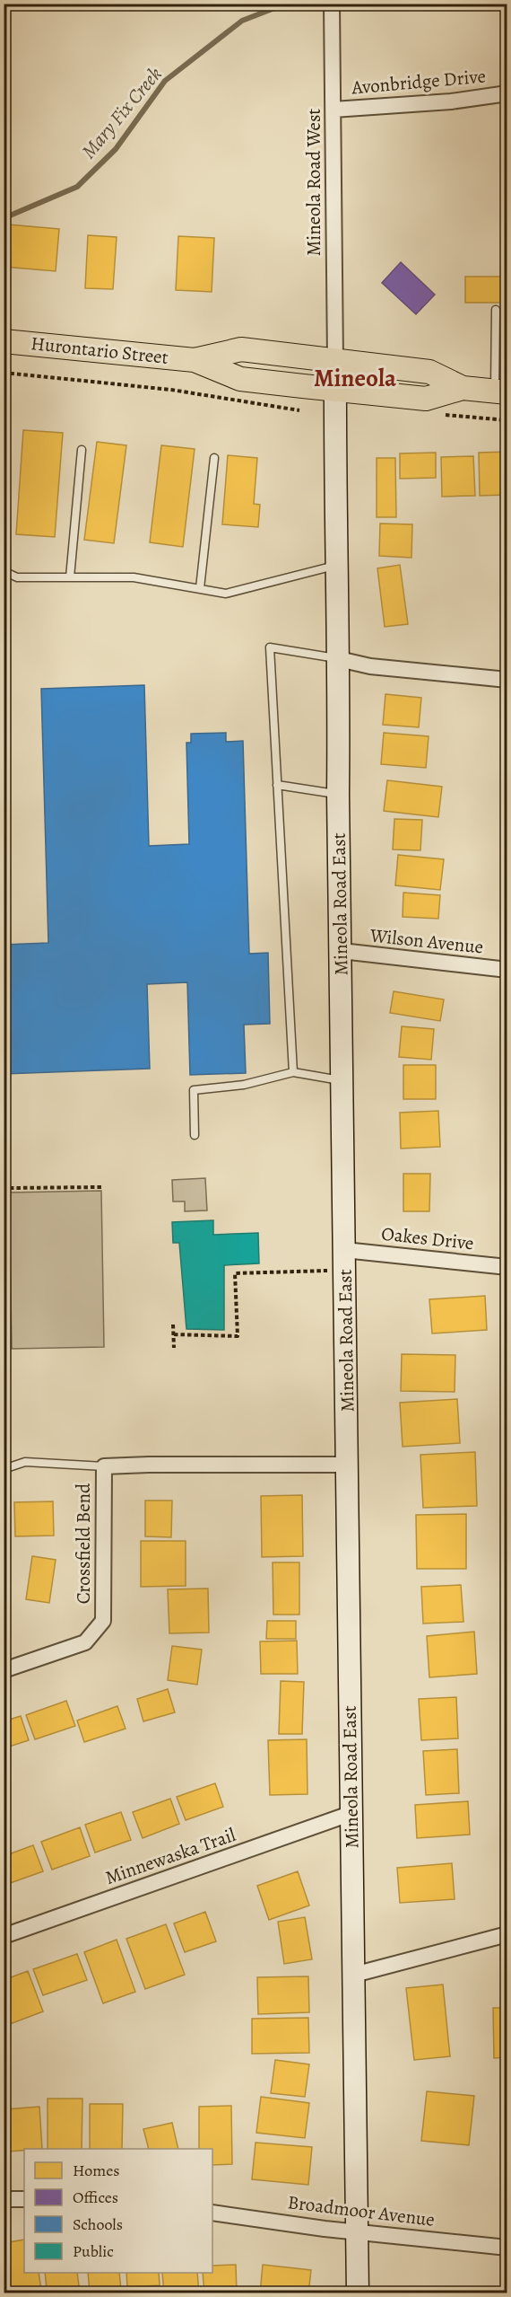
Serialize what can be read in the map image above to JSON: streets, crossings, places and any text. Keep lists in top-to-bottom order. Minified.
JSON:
{"streets":{"main road":["Hurontario Street"],"street":["Avonbridge Drive","Mineola Road West","Mineola Road East","Wilson Avenue","Oakes Drive","Crossfield Bend","Minnewaska Trail","Broadmoor Avenue"]},"crossings":[["Avonbridge Drive","Mineola Road West"],["Mineola Road West","Hurontario Street"],["Mineola Road West","Mineola Road East"],["Hurontario Street","Mineola Road East"],["Mineola Road East","Wilson Avenue"],["Mineola Road East","Oakes Drive"],["Mineola Road East","Crossfield Bend"],["Mineola Road East","Minnewaska Trail"],["Mineola Road East","Broadmoor Avenue"]],"districts":["Mineola"],"water":["Mary Fix Creek"],"legend":["Homes","Offices","Schools","Public"]}
